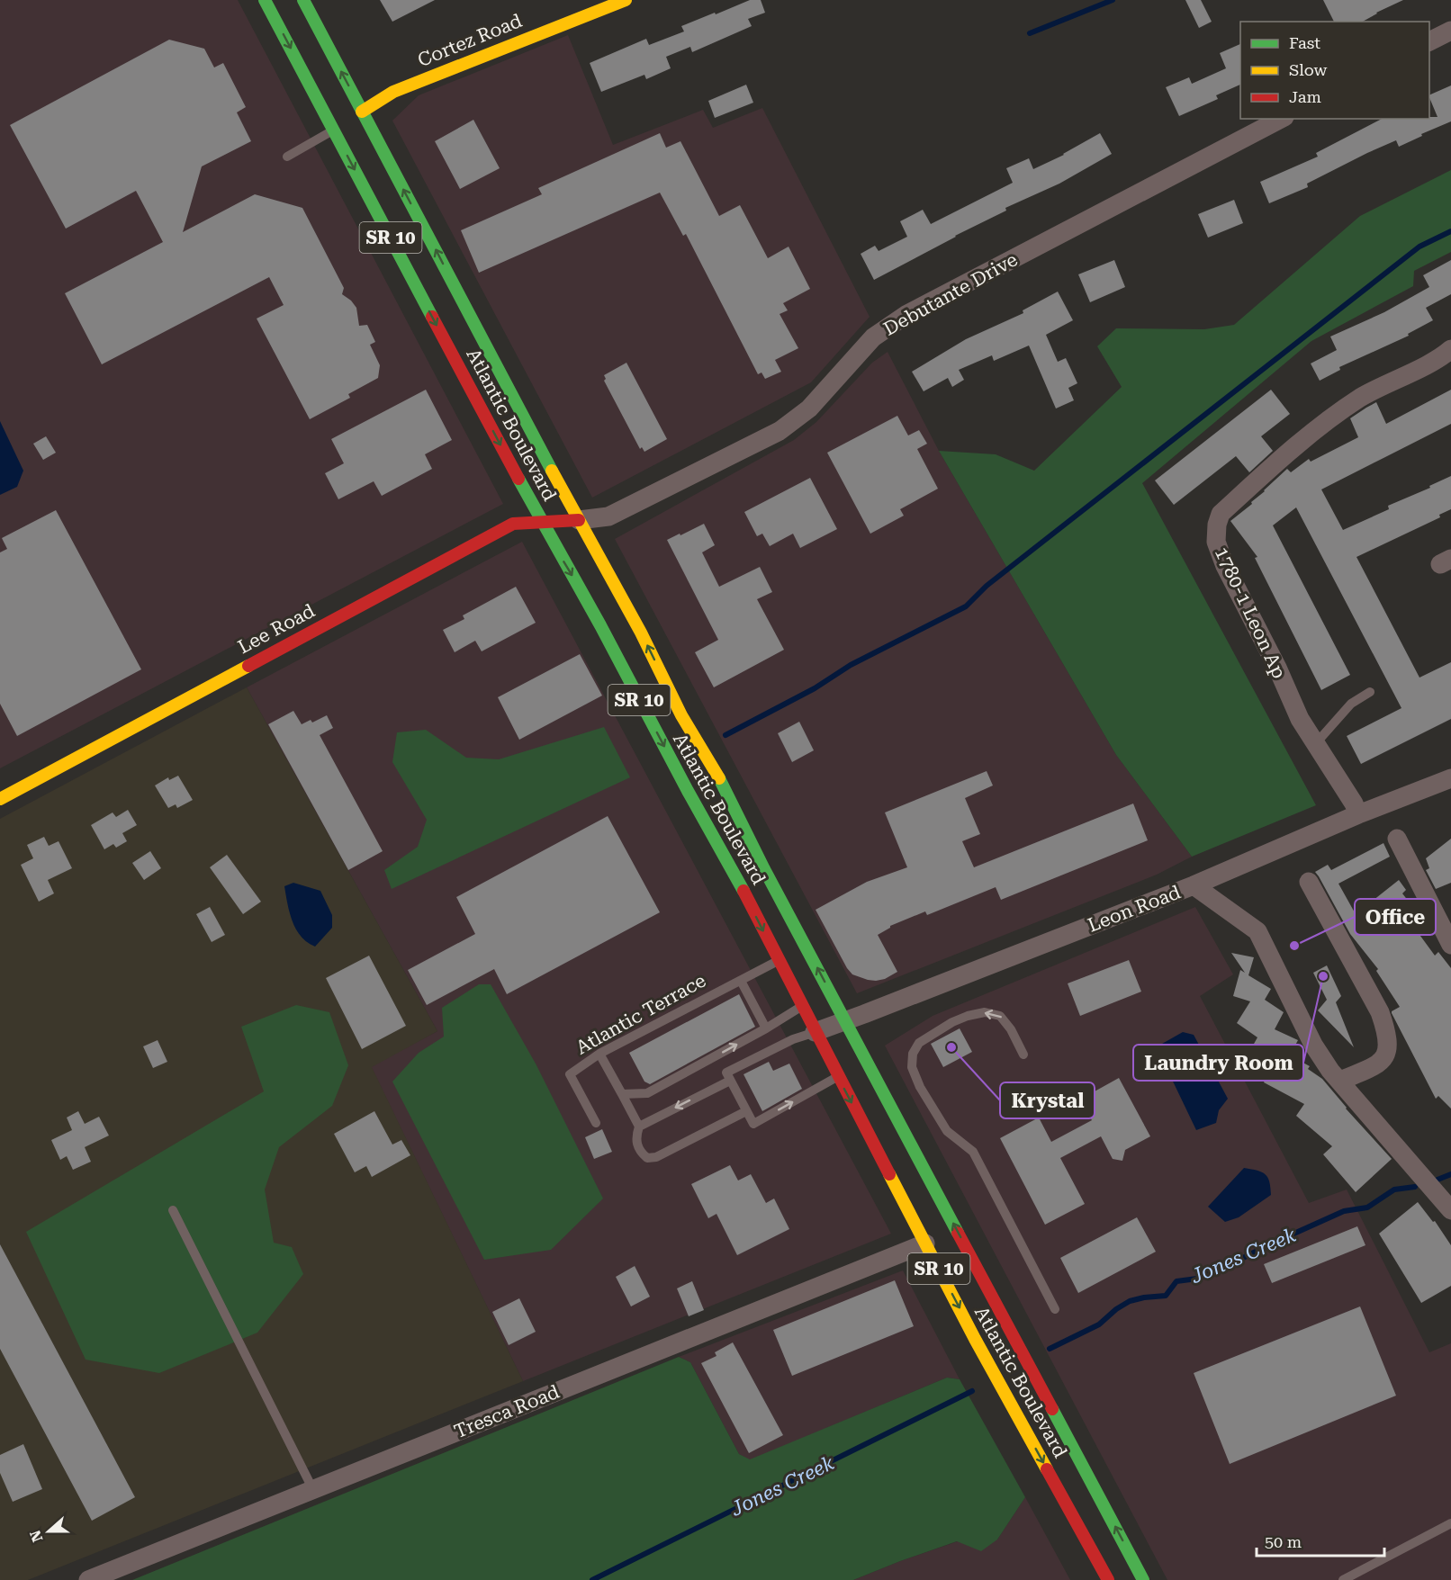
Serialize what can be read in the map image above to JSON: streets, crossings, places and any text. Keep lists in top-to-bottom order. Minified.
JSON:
{"streets":{"main road":["Cortez Road","SR 10","Atlantic Boulevard","Lee Road"],"street":["Debutante Drive","1780-1 Leon Ap","Leon Road","Tresca Road"],"lane":["Atlantic Terrace"]},"crossings":[["Cortez Road","Atlantic Boulevard"],["Debutante Drive","Atlantic Boulevard"],["Debutante Drive","Lee Road"],["Atlantic Boulevard","Lee Road"],["Atlantic Boulevard","Leon Road"],["Atlantic Boulevard","Atlantic Terrace"],["Atlantic Boulevard","Tresca Road"],["1780-1 Leon Ap","Leon Road"]],"water":["Jones Creek"],"places":["Office","Laundry Room","Krystal"],"legend":["Fast","Slow","Jam"],"scale_bar":"50 m","north":"left"}
